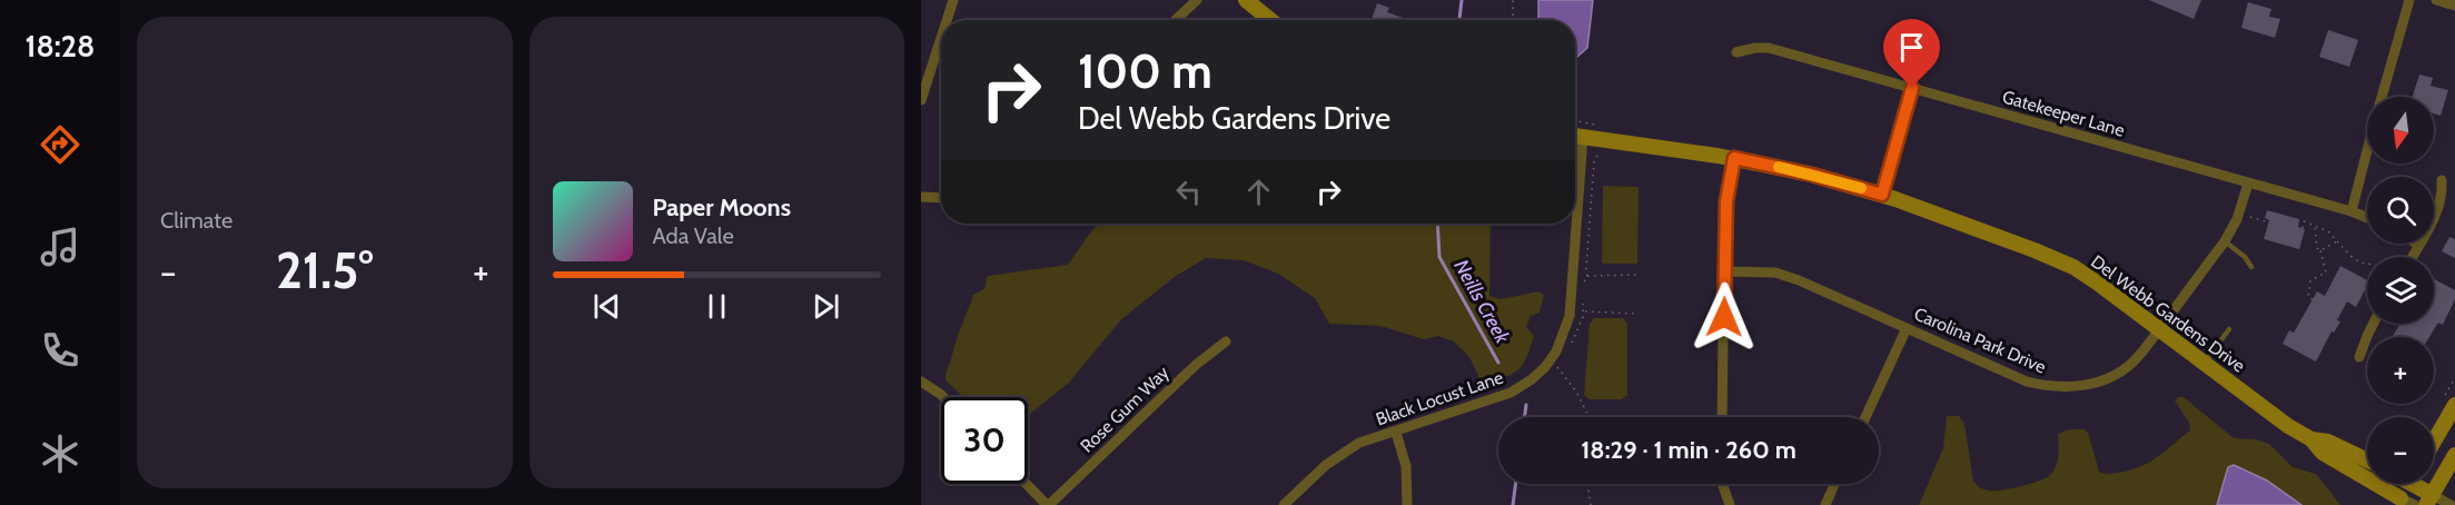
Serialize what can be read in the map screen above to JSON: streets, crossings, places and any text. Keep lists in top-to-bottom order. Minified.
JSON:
{"streets":{"street":["Gatekeeper Lane","Del Webb Gardens Drive","Carolina Park Drive","Black Locust Lane","Rose Gum Way"]},"crossings":[["Gatekeeper Lane","Carolina Park Drive"],["Del Webb Gardens Drive","Carolina Park Drive"],["Del Webb Gardens Drive","Black Locust Lane"]],"water":["Neills Creek"],"north":"bottom","page":{"tabs":"18:28","tile":"Climate","turn":["100 m","Del Webb Gardens Drive"],"map_buttons":["+","−"],"song":["Paper Moons","Ada Vale"],"heat":["−","21.5°","+"],"limit":"30","trip":"18:29 · 1 min · 260 m"}}
